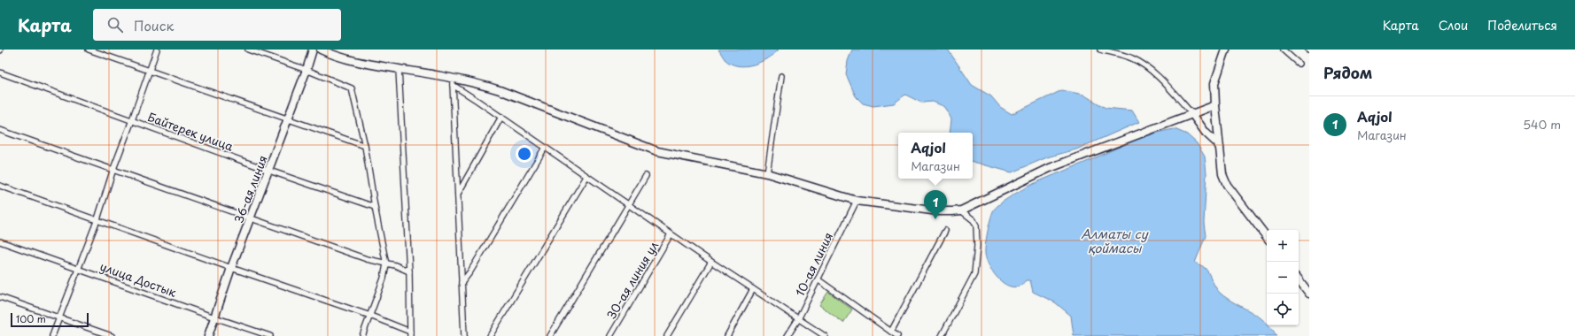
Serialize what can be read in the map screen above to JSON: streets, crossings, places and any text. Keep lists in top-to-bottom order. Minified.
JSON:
{"streets":{"street":["Байтерек улица","36-ая линия","10-ая линия","улица Достык","30-ая линия ул"]},"crossings":[["Байтерек улица","36-ая линия"],["36-ая линия","улица Достык"]],"water":["Алматы су қоймасы"],"scale_bar":"100 m","page":{"header":"Карта","search":"Поиск","nav":["Карта","Слои","Поделиться"],"heading":"Рядом","list":[{"mark":"1","name":"Aqjol","note":"Магазин","value":"540 m"}],"popup":["Aqjol","Магазин"],"pins":"1","map_buttons":["+","−"],"scale":"100 m"}}
